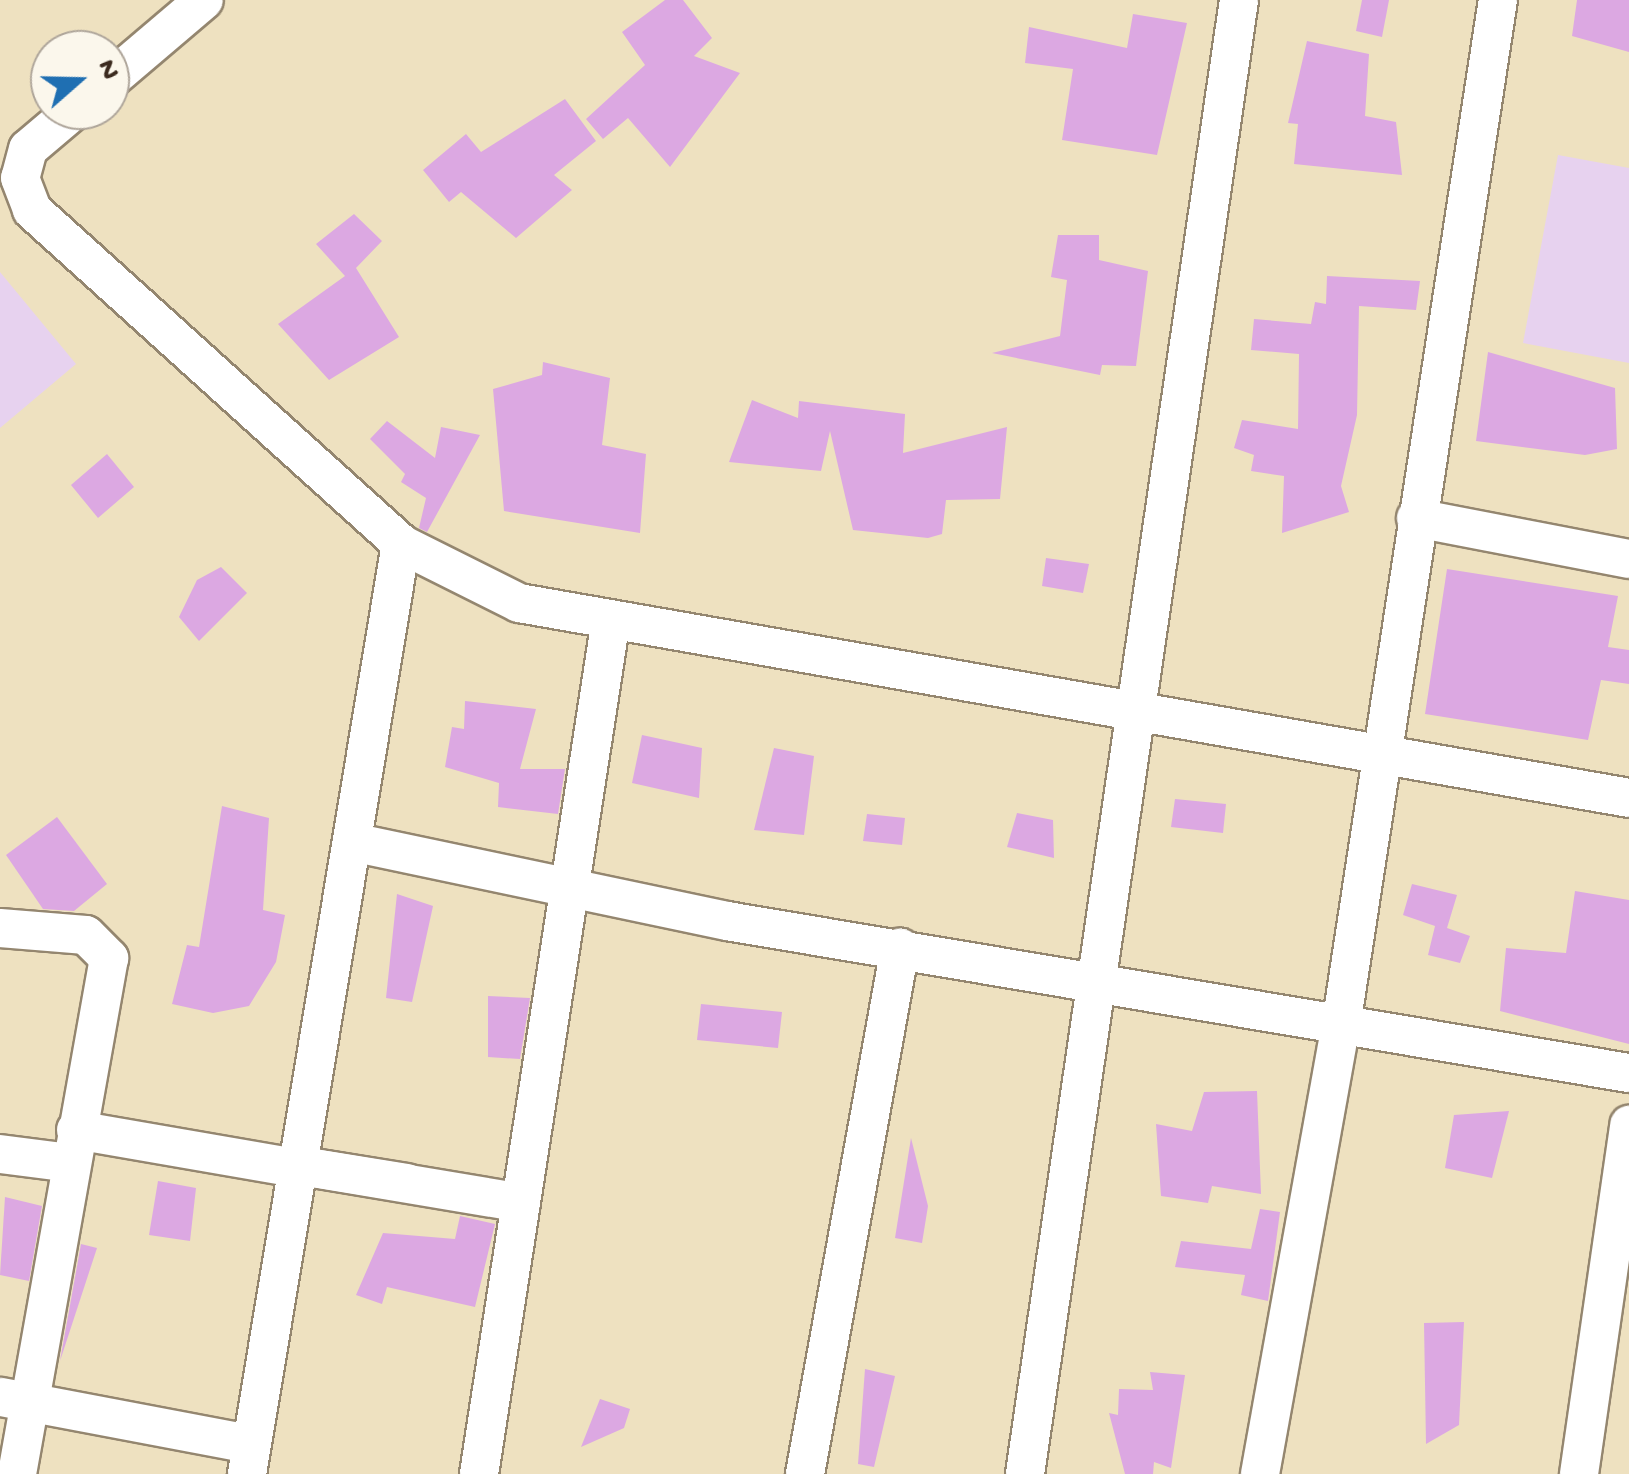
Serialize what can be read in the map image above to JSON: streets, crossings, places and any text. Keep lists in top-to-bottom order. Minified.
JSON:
{"north":"right"}
